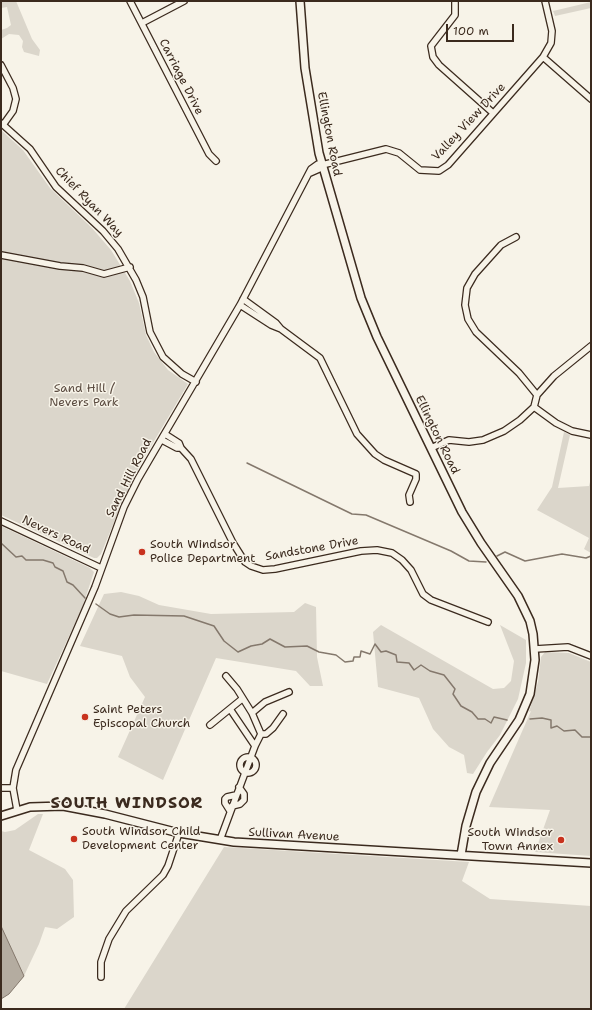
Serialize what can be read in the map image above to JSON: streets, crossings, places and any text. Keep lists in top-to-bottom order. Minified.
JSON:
{"streets":{"main road":["Ellington Road","Sullivan Avenue"],"street":["Carriage Drive","Valley View Drive","Chief Ryan Way","Sand Hill Road","Nevers Road","Sandstone Drive"]},"crossings":[["Valley View Drive","Ellington Road"],["Valley View Drive","Sand Hill Road"],["Ellington Road","Sand Hill Road"],["Ellington Road","Sullivan Avenue"],["Chief Ryan Way","Sand Hill Road"],["Sand Hill Road","Nevers Road"],["Sand Hill Road","Sandstone Drive"],["Sand Hill Road","Sullivan Avenue"]],"districts":["SOUTH WINDSOR"],"parks":["Sand Hill / Nevers Park"],"places":["South Windsor Police Department","Saint Peters Episcopal Church","South Windsor Child Development Center","South Windsor Town Annex"],"scale_bar":"100 m"}
